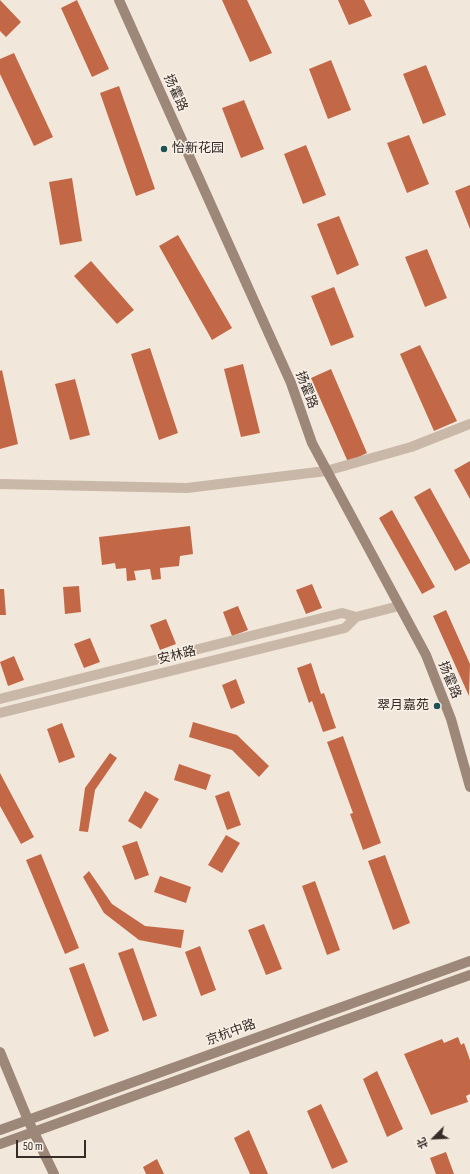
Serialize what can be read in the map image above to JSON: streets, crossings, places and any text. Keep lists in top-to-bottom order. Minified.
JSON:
{"streets":{"street":["扬霍路","安林路","京杭中路"]},"crossings":[["扬霍路","安林路"]],"places":["怡新花园","翠月嘉苑"],"scale_bar":"50 m","north":"bottom left"}
